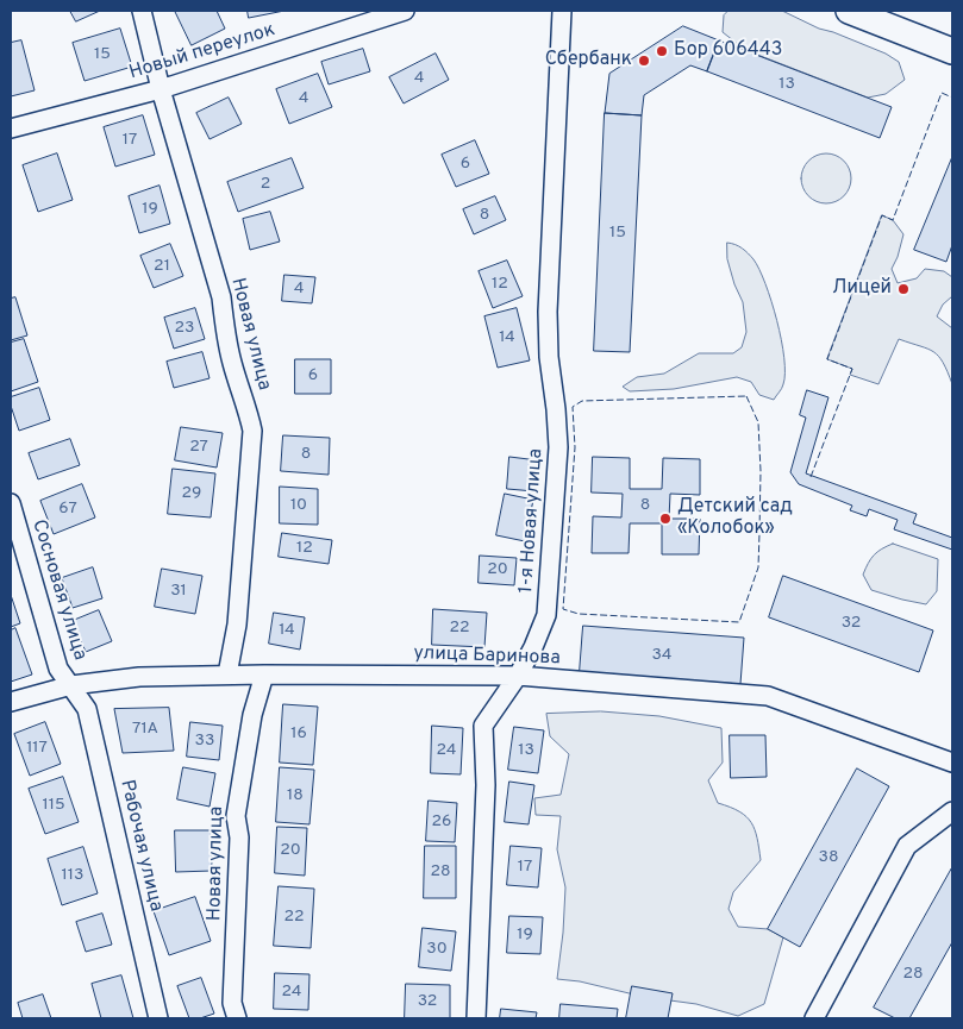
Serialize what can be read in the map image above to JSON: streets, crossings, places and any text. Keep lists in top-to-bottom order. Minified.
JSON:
{"streets":{"street":["Новый переулок","Новая улица","1-я Новая улица","Сосновая улица","улица Баринова","Рабочая улица"]},"crossings":[["Новый переулок","Новая улица"],["Новая улица","улица Баринова"],["1-я Новая улица","улица Баринова"],["Сосновая улица","улица Баринова"],["Сосновая улица","Рабочая улица"],["улица Баринова","Рабочая улица"]],"places":["Бор 606443","Сбербанк","Лицей","Детский сад «Колобок»"],"house_numbers":["15","4","13","4","17","6","2","19","8","15","21","12","4","23","14","6","27","8","29","10","8","67","12","20","31","32","22","14","34","71А","16","33","117","24","13","18","115","26","20","38","17","28","113","22","19","30","28","24","32"]}
